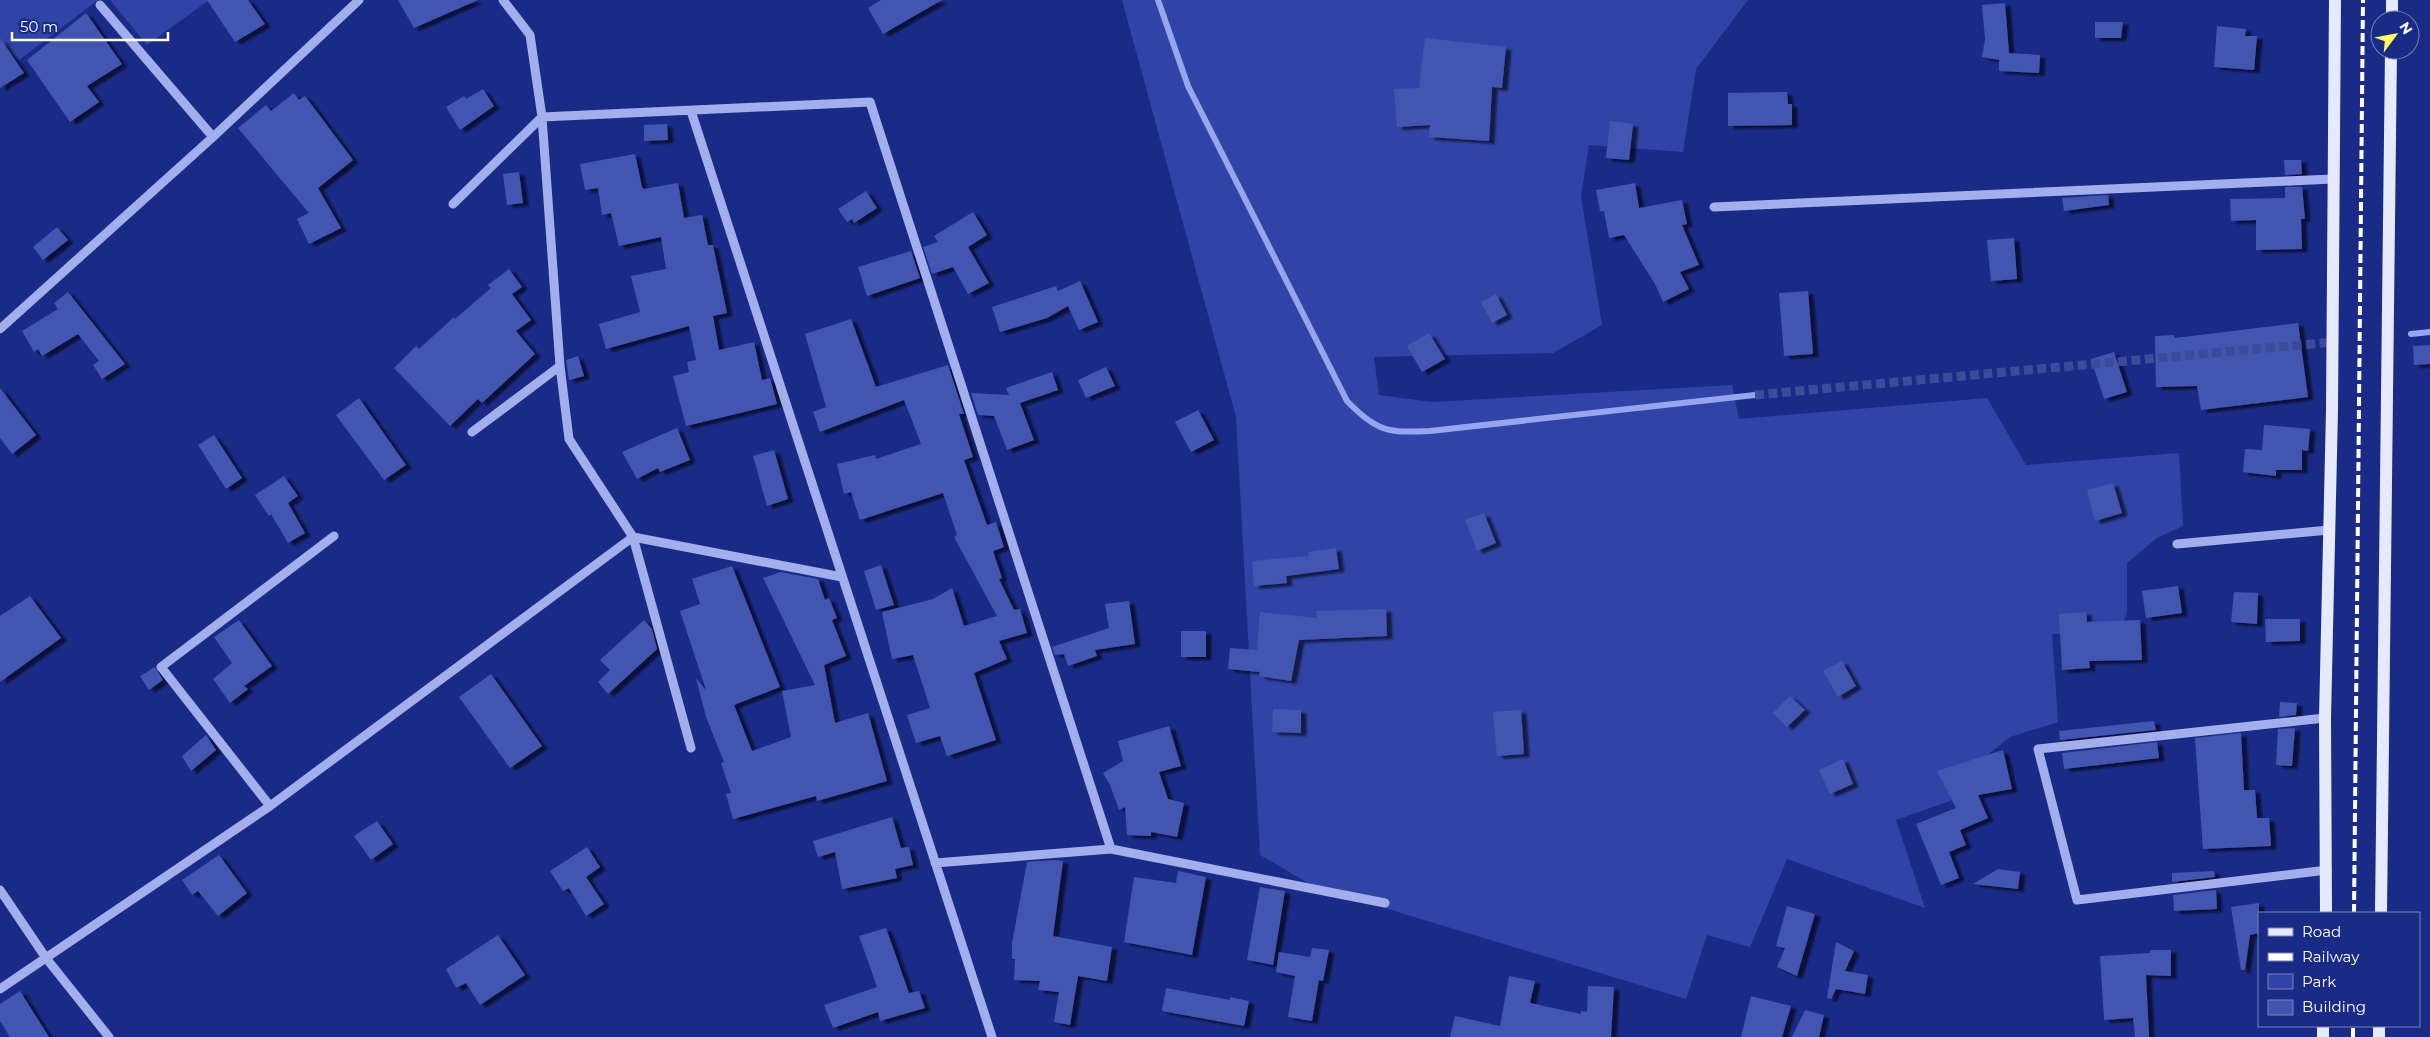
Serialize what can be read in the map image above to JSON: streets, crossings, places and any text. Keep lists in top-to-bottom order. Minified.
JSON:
{"legend":["Road","Railway","Park","Building"],"scale_bar":"50 m","north":"top right"}
